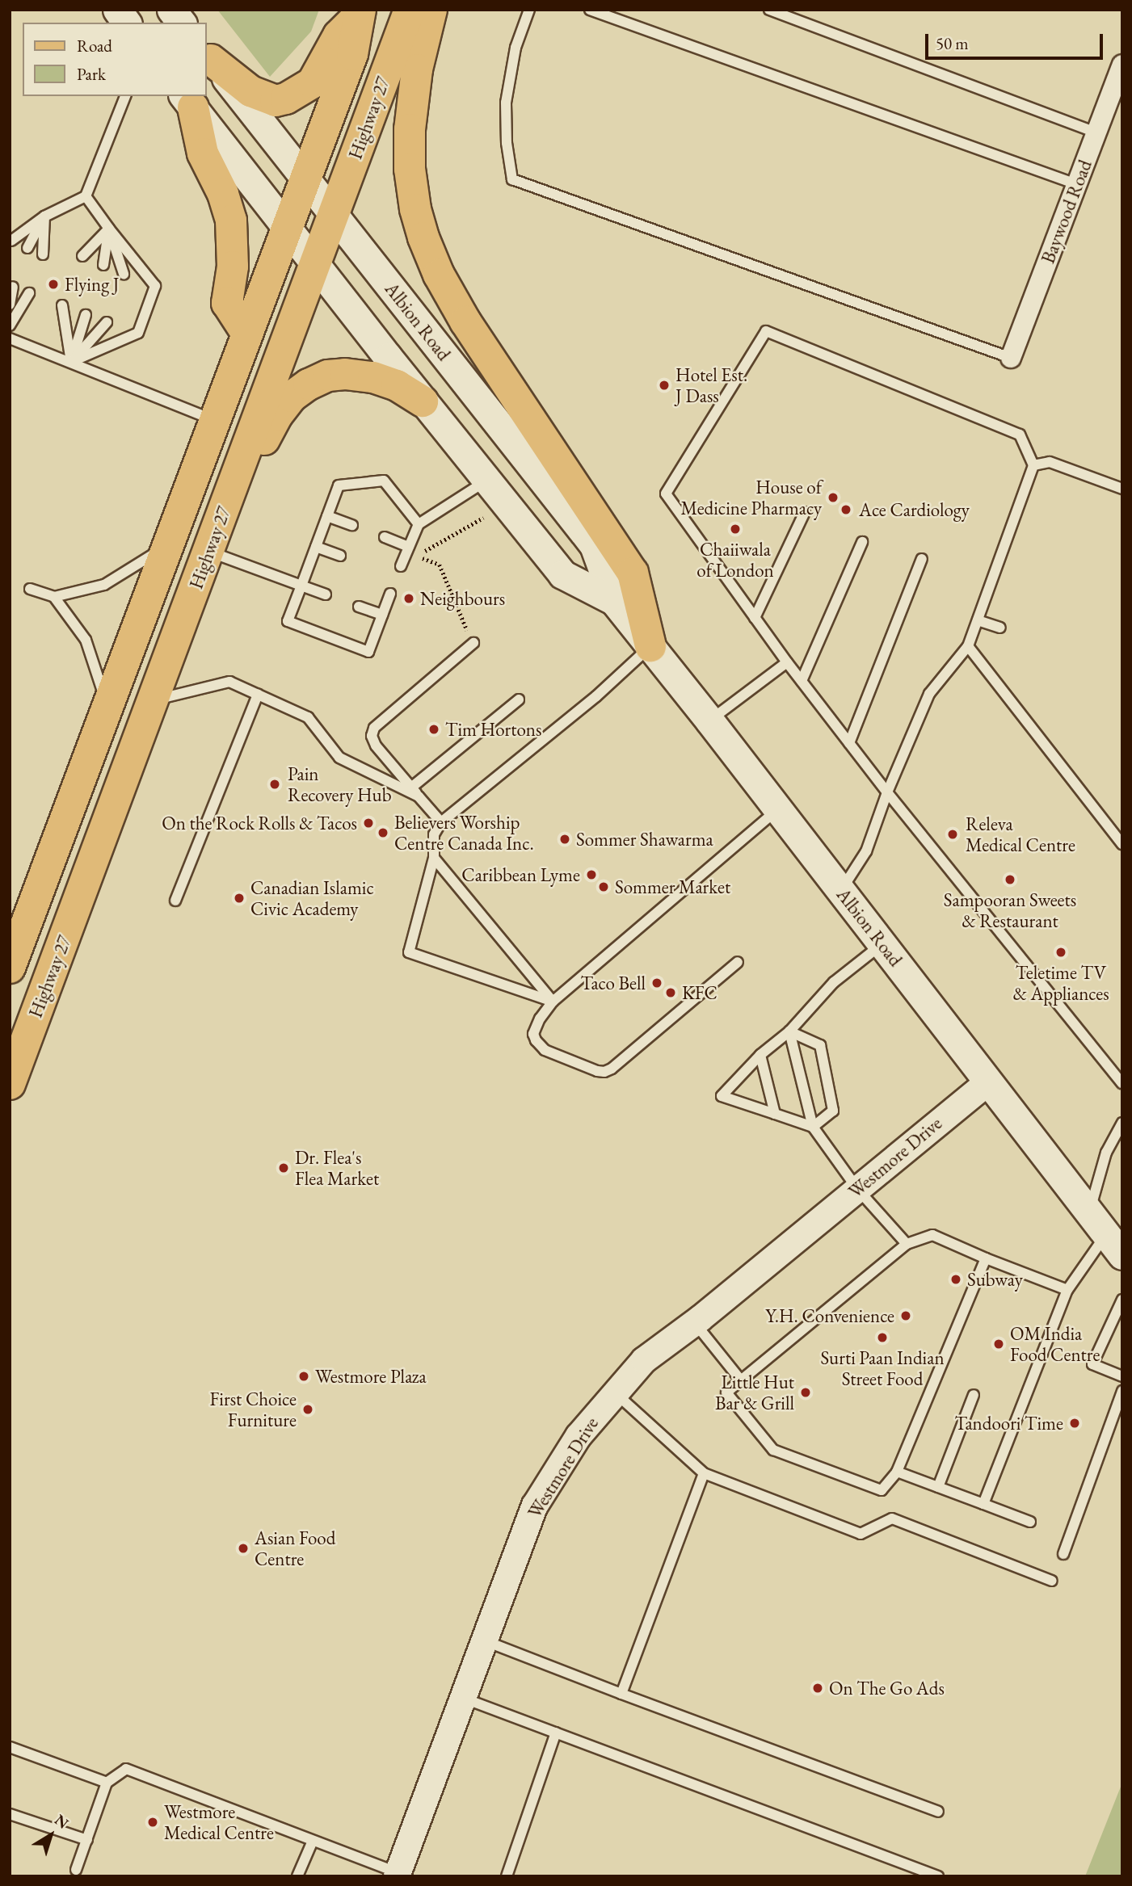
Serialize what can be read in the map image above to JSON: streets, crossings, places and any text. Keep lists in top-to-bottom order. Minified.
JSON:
{"streets":{"main road":["Highway 27","Albion Road"],"street":["Baywood Road","Westmore Drive"]},"crossings":[["Highway 27","Albion Road"],["Albion Road","Westmore Drive"]],"places":["Flying J","Hotel Est. J Dass","House of Medicine Pharmacy","Ace Cardiology","Chaiiwala of London","Neighbours","Tim Hortons","Pain Recovery Hub","On the Rock Rolls & Tacos","Believers Worship Centre Canada Inc.","Releva Medical Centre","Sommer Shawarma","Caribbean Lyme","Sampooran Sweets & Restaurant","Sommer Market","Canadian Islamic Civic Academy","Teletime TV & Appliances","Taco Bell","KFC","Dr. Flea's Flea Market","Subway","Y.H. Convenience","Surti Paan Indian Street Food","OM India Food Centre","Westmore Plaza","Little Hut Bar & Grill","First Choice Furniture","Tandoori Time","Asian Food Centre","On The Go Ads","Westmore Medical Centre"],"legend":["Road","Park"],"scale_bar":"50 m","north":"top right"}
